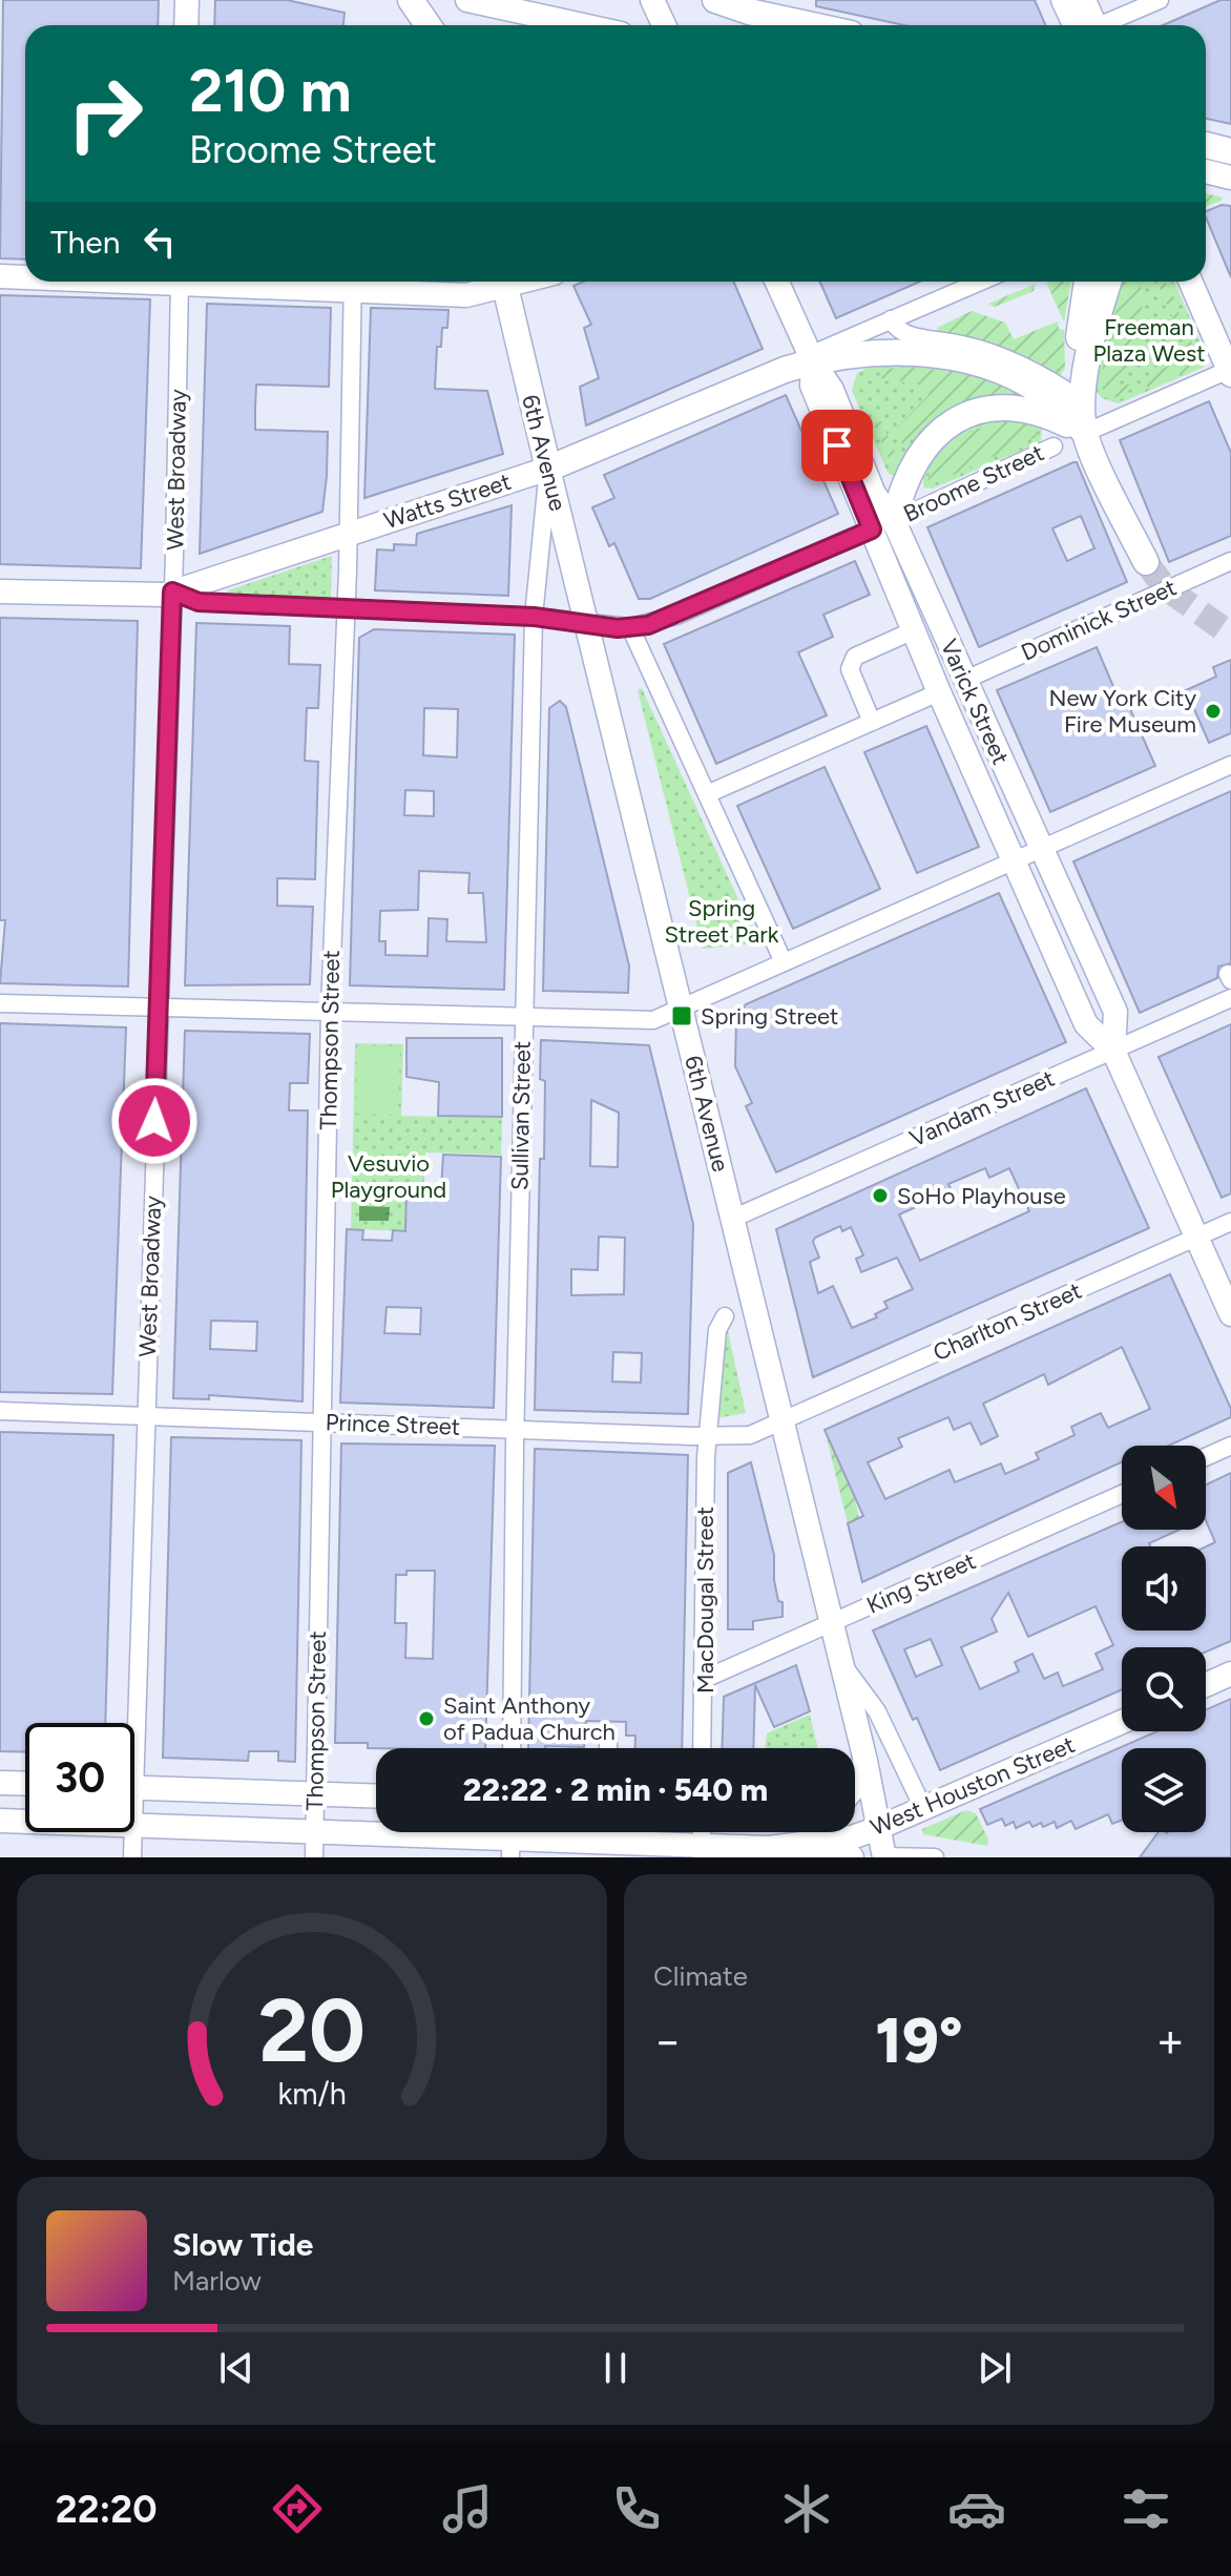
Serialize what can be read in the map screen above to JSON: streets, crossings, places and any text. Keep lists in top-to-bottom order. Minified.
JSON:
{"streets":{"highway":["6th Avenue","Watts Street"],"main road":["Broome Street","Varick Street","West Houston Street"],"street":["West Broadway","Dominick Street","Thompson Street","Vandam Street","Sullivan Street","Charlton Street","Prince Street","King Street","MacDougal Street"]},"crossings":[["6th Avenue","Broome Street"],["6th Avenue","Watts Street"],["6th Avenue","Vandam Street"],["6th Avenue","Sullivan Street"],["6th Avenue","Charlton Street"],["6th Avenue","Prince Street"],["6th Avenue","King Street"],["6th Avenue","West Houston Street"],["West Broadway","Broome Street"],["West Broadway","Watts Street"],["West Broadway","Prince Street"],["Broome Street","Watts Street"],["Broome Street","Varick Street"],["Broome Street","Thompson Street"],["Broome Street","Sullivan Street"],["Watts Street","Varick Street"],["Watts Street","Thompson Street"],["Watts Street","Sullivan Street"],["Dominick Street","Varick Street"],["Varick Street","Vandam Street"],["Varick Street","Charlton Street"],["Thompson Street","Prince Street"],["Thompson Street","West Houston Street"],["Sullivan Street","Prince Street"],["Charlton Street","Prince Street"],["Prince Street","MacDougal Street"],["King Street","MacDougal Street"]],"parks":["Freeman Plaza West","Spring Street Park","Vesuvio Playground"],"places":{"other":["New York City Fire Museum","SoHo Playhouse","Saint Anthony of Padua Church"],"transit":["Spring Street"]},"north":"bottom right","page":{"turn":["210 m","Broome Street"],"then":"Then","limit":"30","trip":"22:22 · 2 min · 540 m","tile":"Climate","heat":["−","19°","+"],"song":["Slow Tide","Marlow"],"tabs":"22:20","gauge":["20","km/h"]}}
